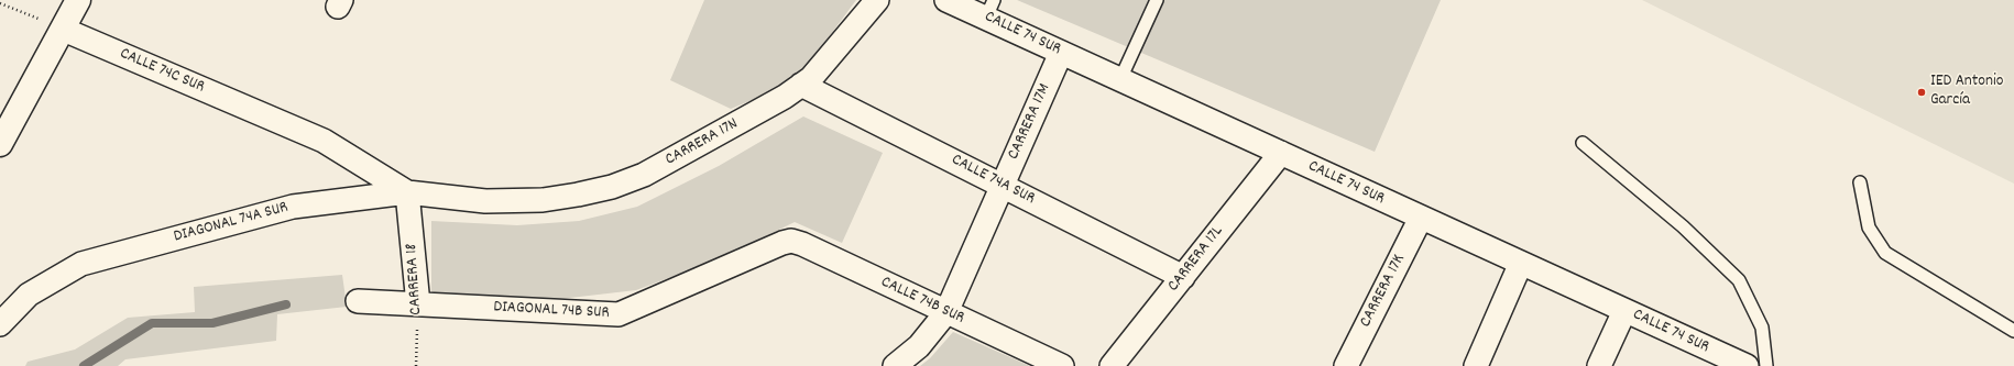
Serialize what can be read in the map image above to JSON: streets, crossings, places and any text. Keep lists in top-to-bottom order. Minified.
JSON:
{"streets":{"street":["CALLE 74 SUR","CALLE 74C SUR","CARRERA 17M","CARRERA 17N","CALLE 74A SUR","DIAGONAL 74A SUR","CARRERA 17L","CARRERA 18","CARRERA 17K","CALLE 74B SUR","DIAGONAL 74B SUR"]},"crossings":[["CALLE 74 SUR","CARRERA 17M"],["CALLE 74 SUR","CARRERA 17L"],["CALLE 74 SUR","CARRERA 17K"],["CALLE 74C SUR","DIAGONAL 74A SUR"],["CALLE 74C SUR","CARRERA 18"],["CARRERA 17M","CALLE 74A SUR"],["CARRERA 17M","CALLE 74B SUR"],["CARRERA 17N","CALLE 74A SUR"],["CARRERA 17N","DIAGONAL 74A SUR"],["CALLE 74A SUR","CARRERA 17L"],["DIAGONAL 74A SUR","CARRERA 18"],["CARRERA 18","DIAGONAL 74B SUR"],["CALLE 74B SUR","DIAGONAL 74B SUR"]],"places":["IED Antonio García"]}
